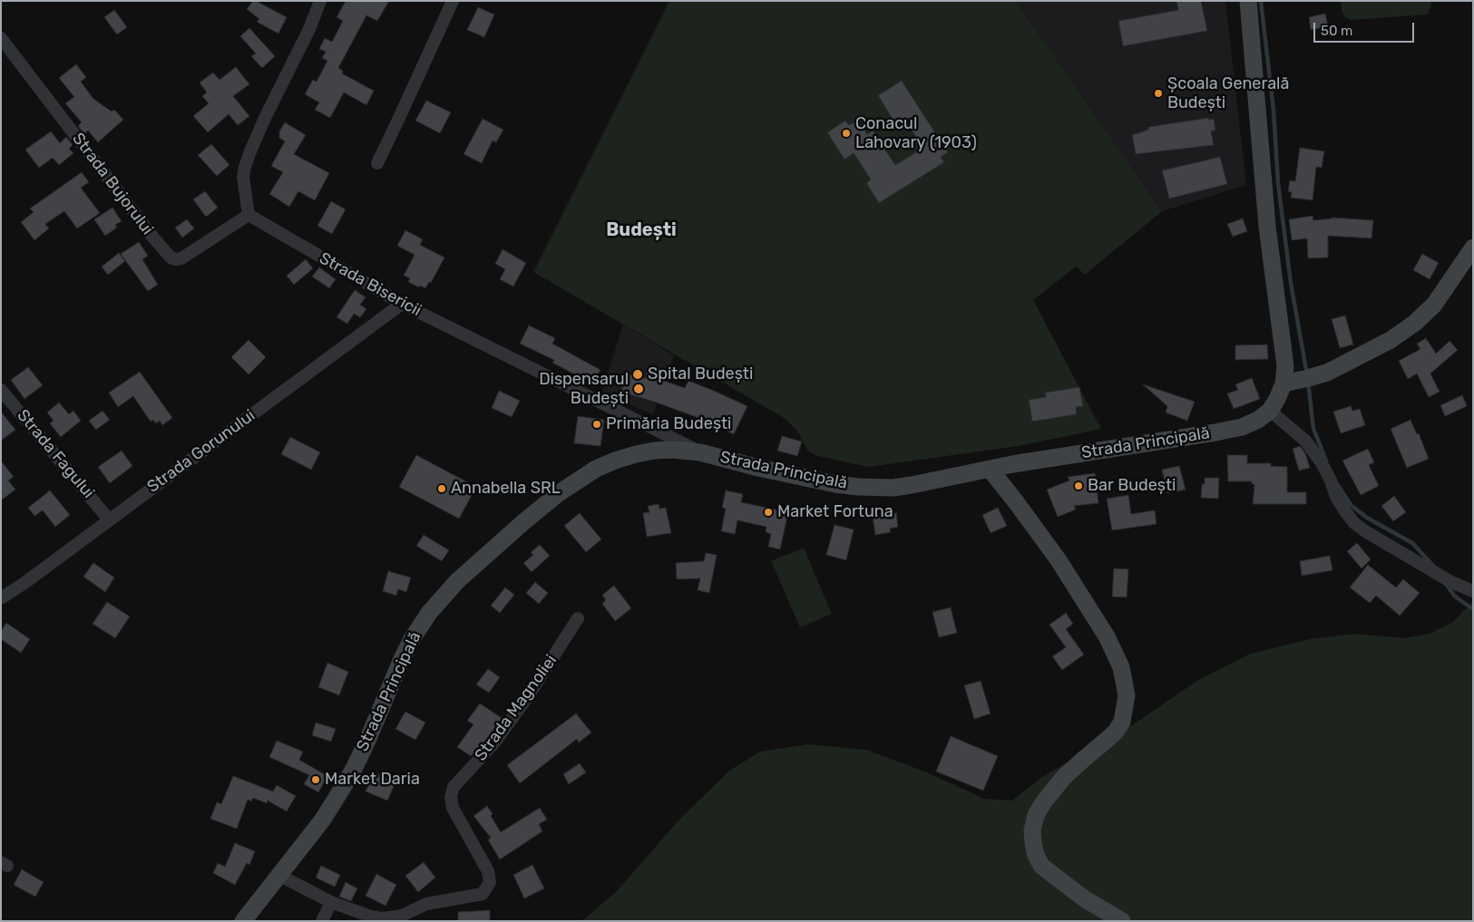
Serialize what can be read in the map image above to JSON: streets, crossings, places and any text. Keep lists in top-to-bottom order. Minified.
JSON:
{"streets":{"main road":["Strada Principală"],"street":["Strada Bujorului","Strada Bisericii","Strada Gorunului","Strada Fagului","Strada Magnoliei"]},"crossings":[["Strada Bujorului","Strada Bisericii"],["Strada Bisericii","Strada Principală"],["Strada Bisericii","Strada Gorunului"],["Strada Principală","Strada Magnoliei"],["Strada Gorunului","Strada Fagului"]],"districts":["Budești"],"places":["Școala Generală Budești","Conacul Lahovary (1903)","Spital Budești","Dispensarul Budești","Primăria Budești","Bar Budești","Annabella SRL","Market Fortuna","Market Daria"],"scale_bar":"50 m"}
